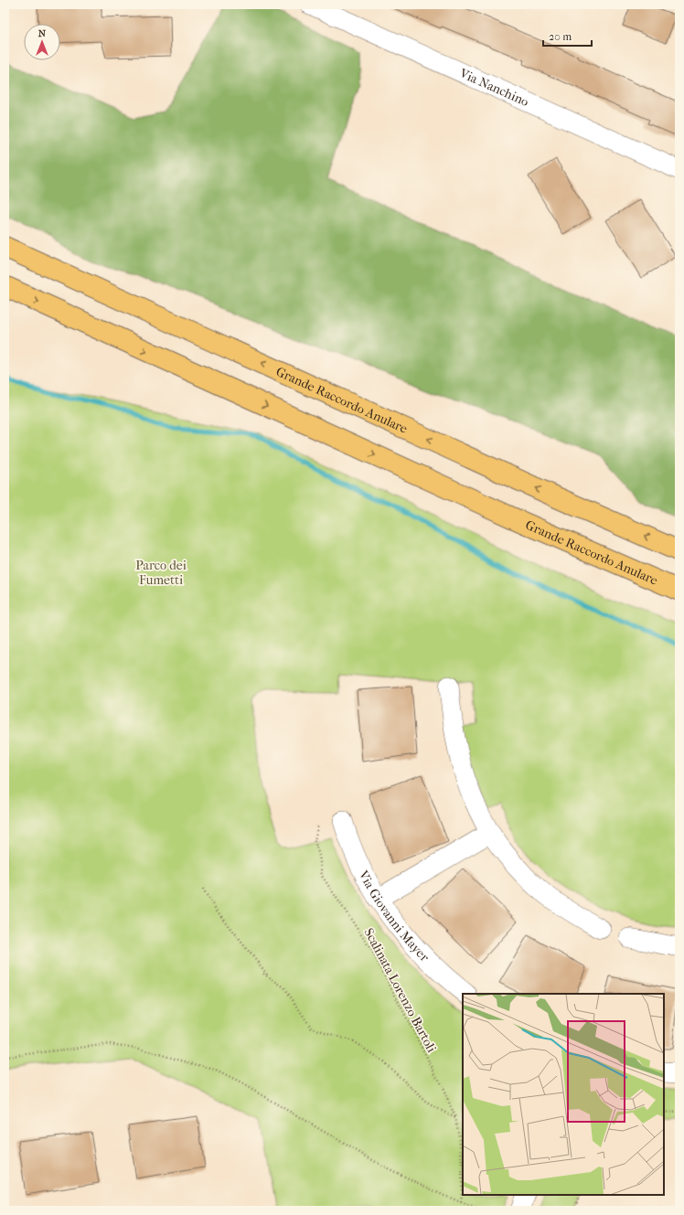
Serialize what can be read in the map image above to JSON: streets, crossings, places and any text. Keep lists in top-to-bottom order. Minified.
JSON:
{"streets":{"highway":["Grande Raccordo Anulare"],"street":["Via Nanchino","Via Giovanni Mayer"],"path":["Scalinata Lorenzo Bartoli"]},"parks":["Parco dei Fumetti"],"scale_bar":"20 m","north":"top"}
